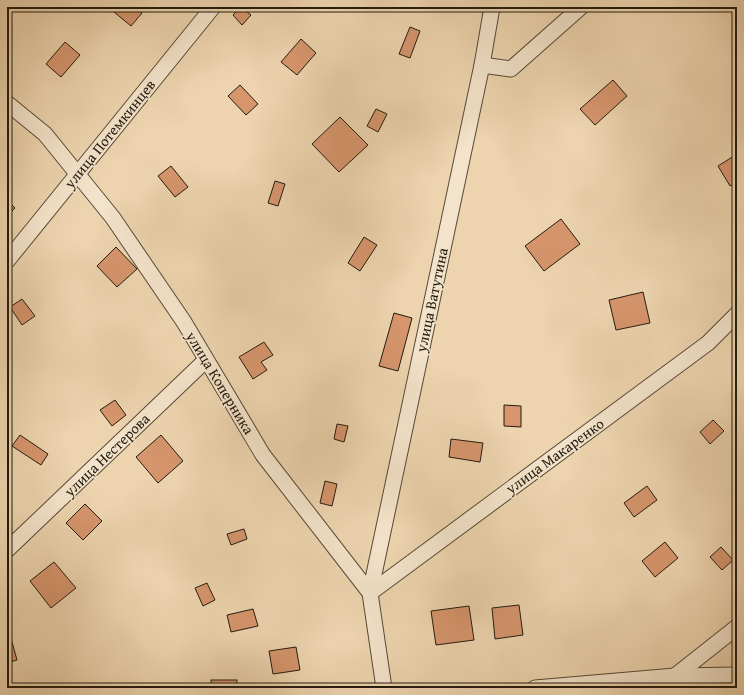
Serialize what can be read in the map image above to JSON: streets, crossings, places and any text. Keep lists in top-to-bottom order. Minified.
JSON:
{"streets":{"street":["улица Потемкинцев","улица Ватутина","улица Коперника","улица Нестерова","улица Макаренко"]},"crossings":[["улица Потемкинцев","улица Коперника"],["улица Ватутина","улица Коперника"],["улица Ватутина","улица Макаренко"],["улица Коперника","улица Нестерова"],["улица Коперника","улица Макаренко"]]}
